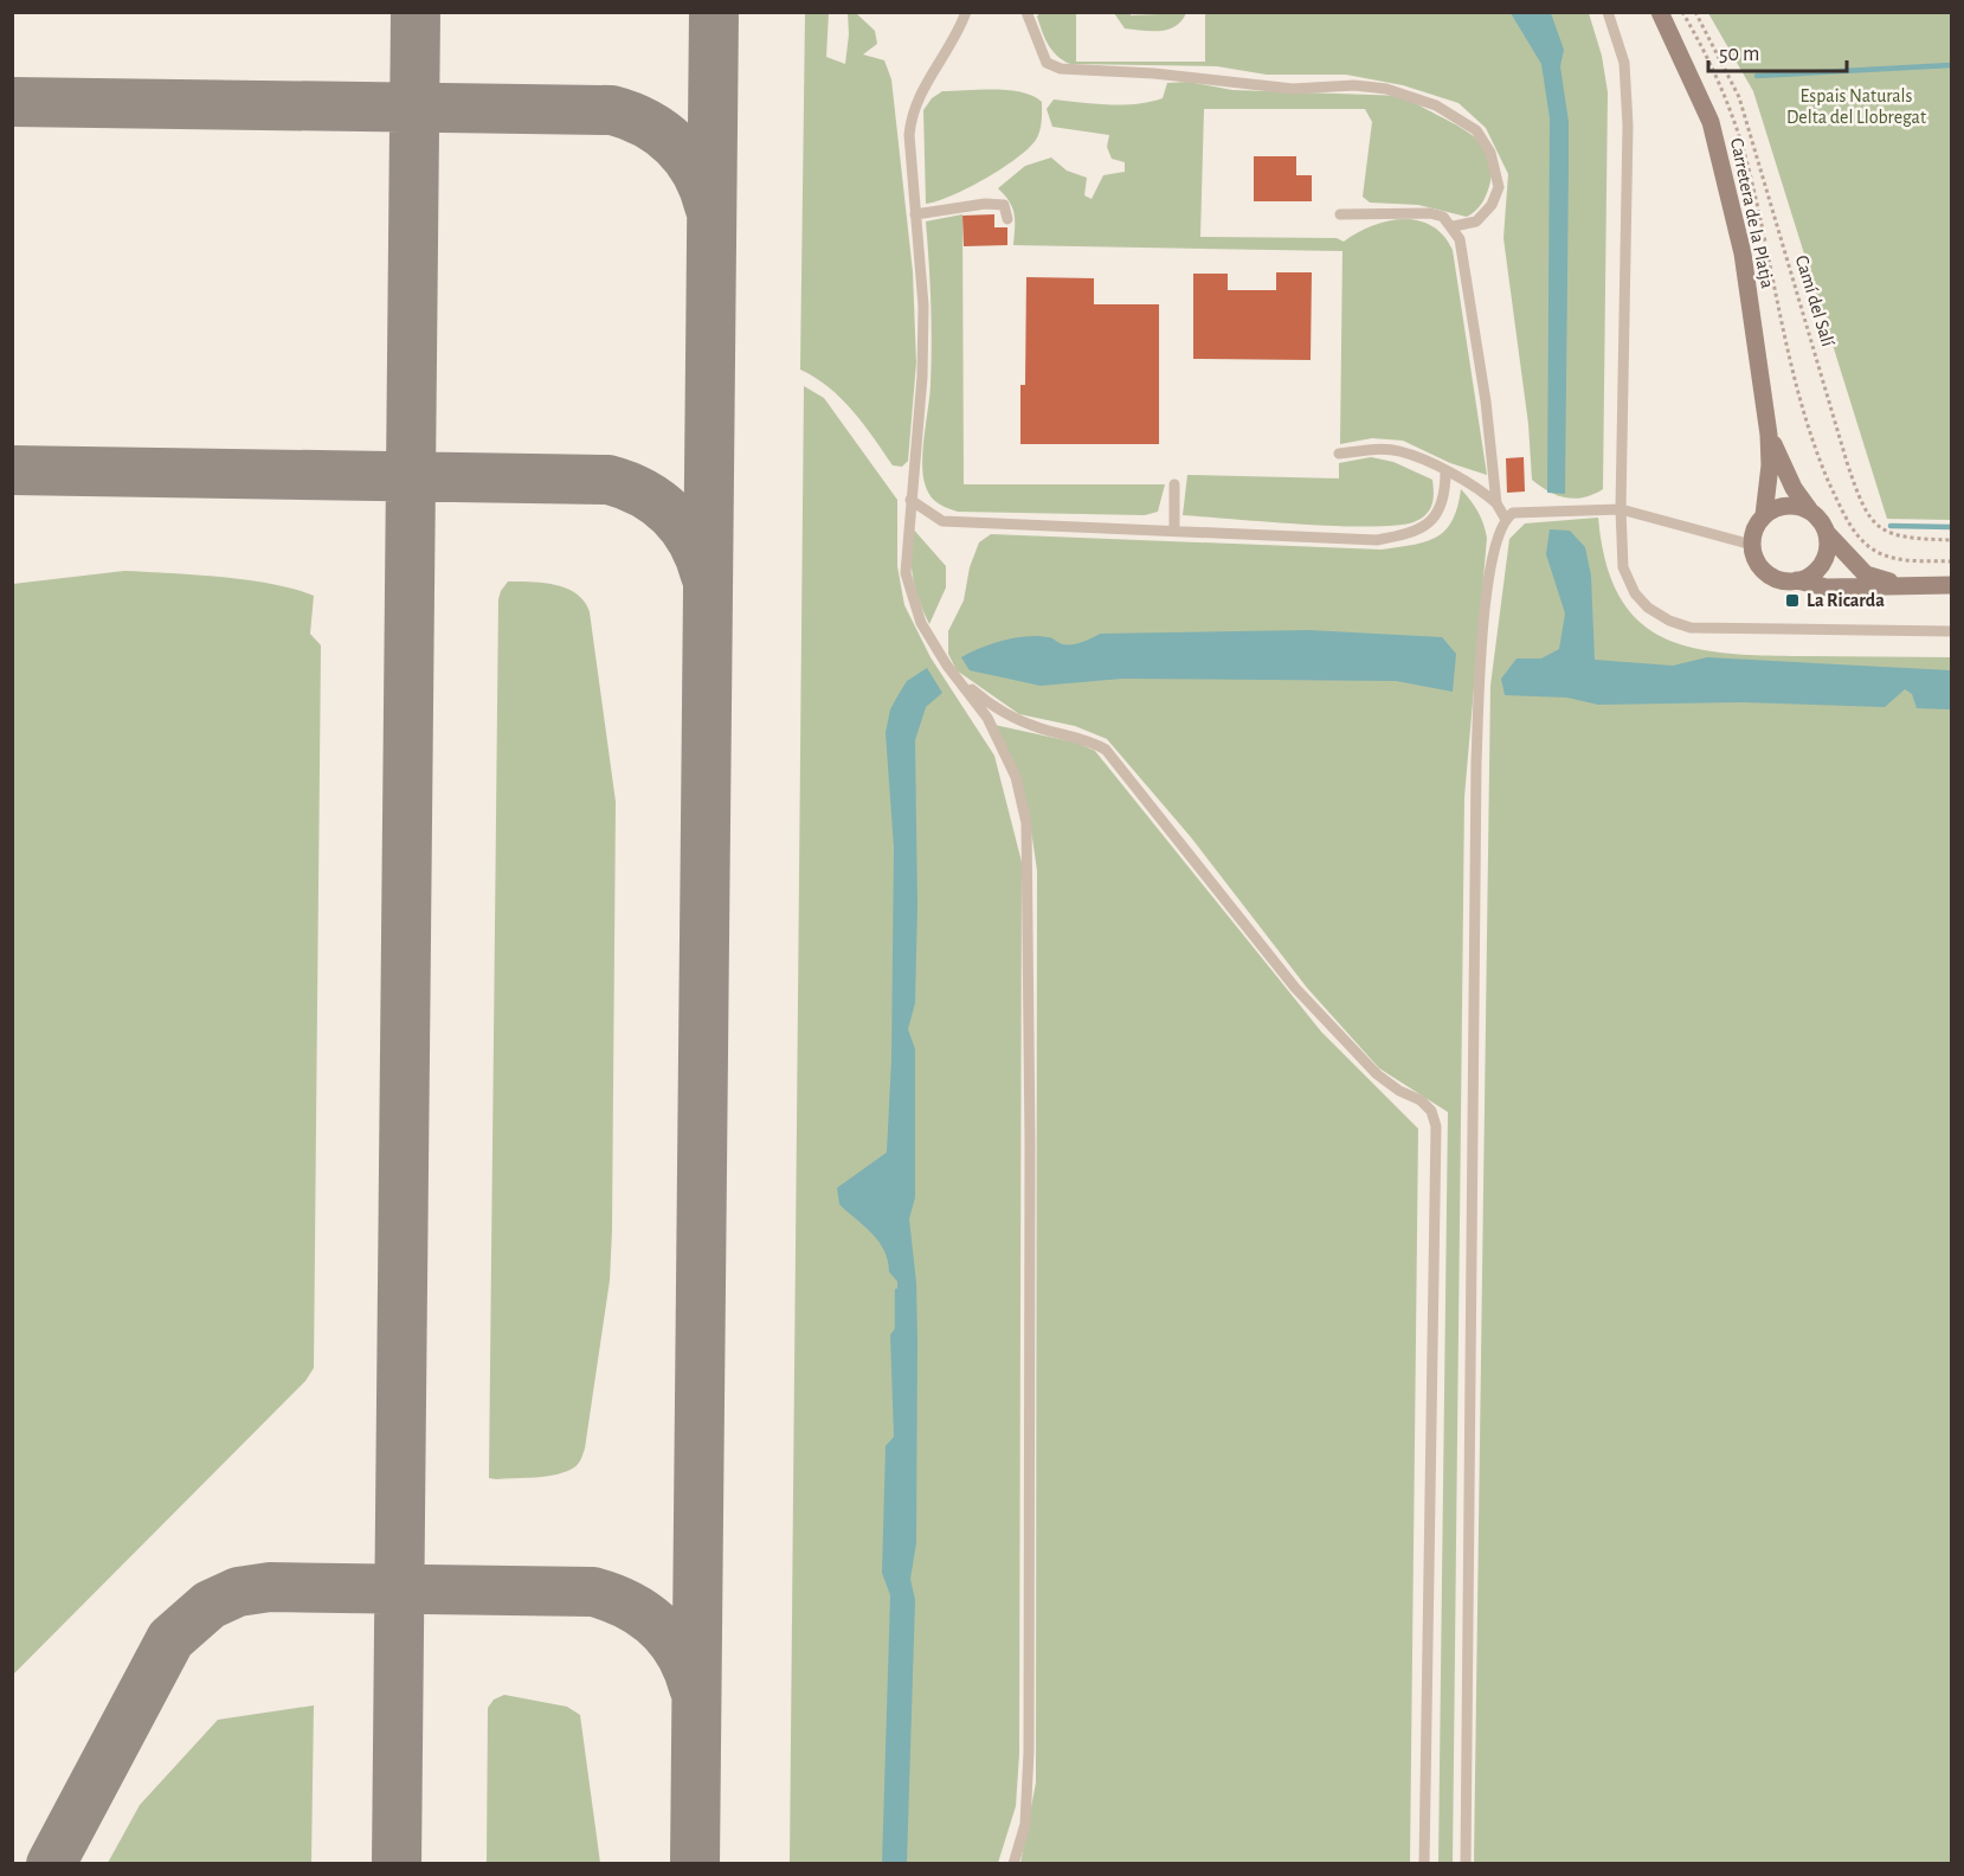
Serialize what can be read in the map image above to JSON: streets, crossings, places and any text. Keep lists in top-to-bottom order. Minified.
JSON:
{"streets":{"street":["Carretera de la Platja"],"path":["Camí del Salí"]},"parks":["Espais Naturals Delta del Llobregat"],"places":{"transit":["La Ricarda"]},"scale_bar":"50 m"}
